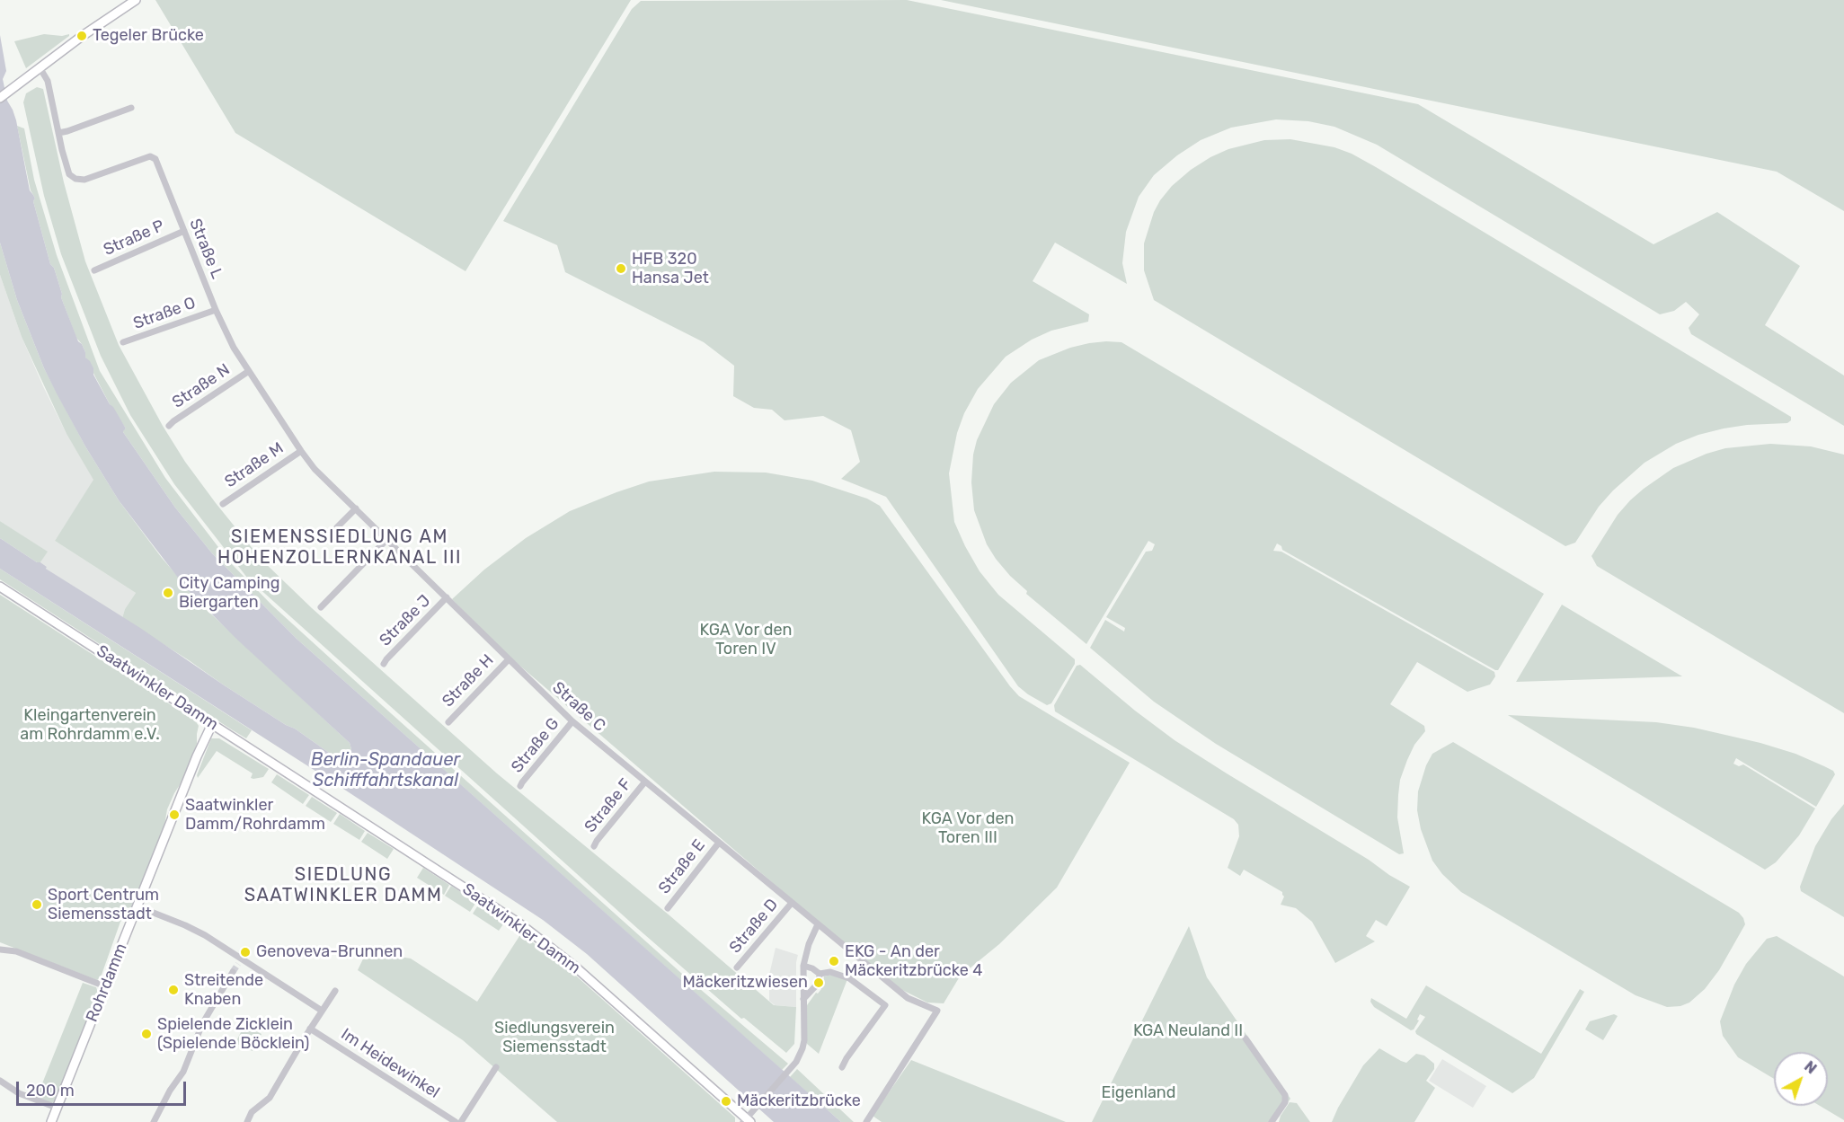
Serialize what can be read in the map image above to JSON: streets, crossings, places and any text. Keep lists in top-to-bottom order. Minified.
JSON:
{"streets":{"main road":["Saatwinkler Damm","Rohrdamm"],"street":["Straße P","Straße L","Straße O","Straße N","Straße M","Straße J","Straße H","Straße C","Straße G","Straße F","Straße E","Straße D","Im Heidewinkel"]},"crossings":[["Straße P","Straße L"],["Straße L","Straße O"],["Straße L","Straße N"],["Straße L","Straße M"],["Straße L","Straße C"],["Straße J","Straße C"],["Straße H","Straße C"],["Saatwinkler Damm","Rohrdamm"],["Straße C","Straße G"],["Straße C","Straße F"],["Straße C","Straße E"],["Straße C","Straße D"]],"districts":["SIEMENSSIEDLUNG AM HOHENZOLLERNKANAL III","SIEDLUNG SAATWINKLER DAMM"],"water":["Berlin-Spandauer Schifffahrtskanal"],"parks":["KGA Vor den Toren IV","Kleingartenverein am Rohrdamm e.V.","KGA Vor den Toren III","Siedlungsverein Siemensstadt","KGA Neuland II","Eigenland"],"places":["Tegeler Brücke","HFB 320 Hansa Jet","City Camping Biergarten","Saatwinkler Damm/Rohrdamm","Sport Centrum Siemensstadt","Genoveva-Brunnen","EKG - An der Mäckeritzbrücke 4","Mäckeritzwiesen","Streitende Knaben","Spielende Zicklein (Spielende Böcklein)","Mäckeritzbrücke"],"scale_bar":"200 m","north":"top right"}
